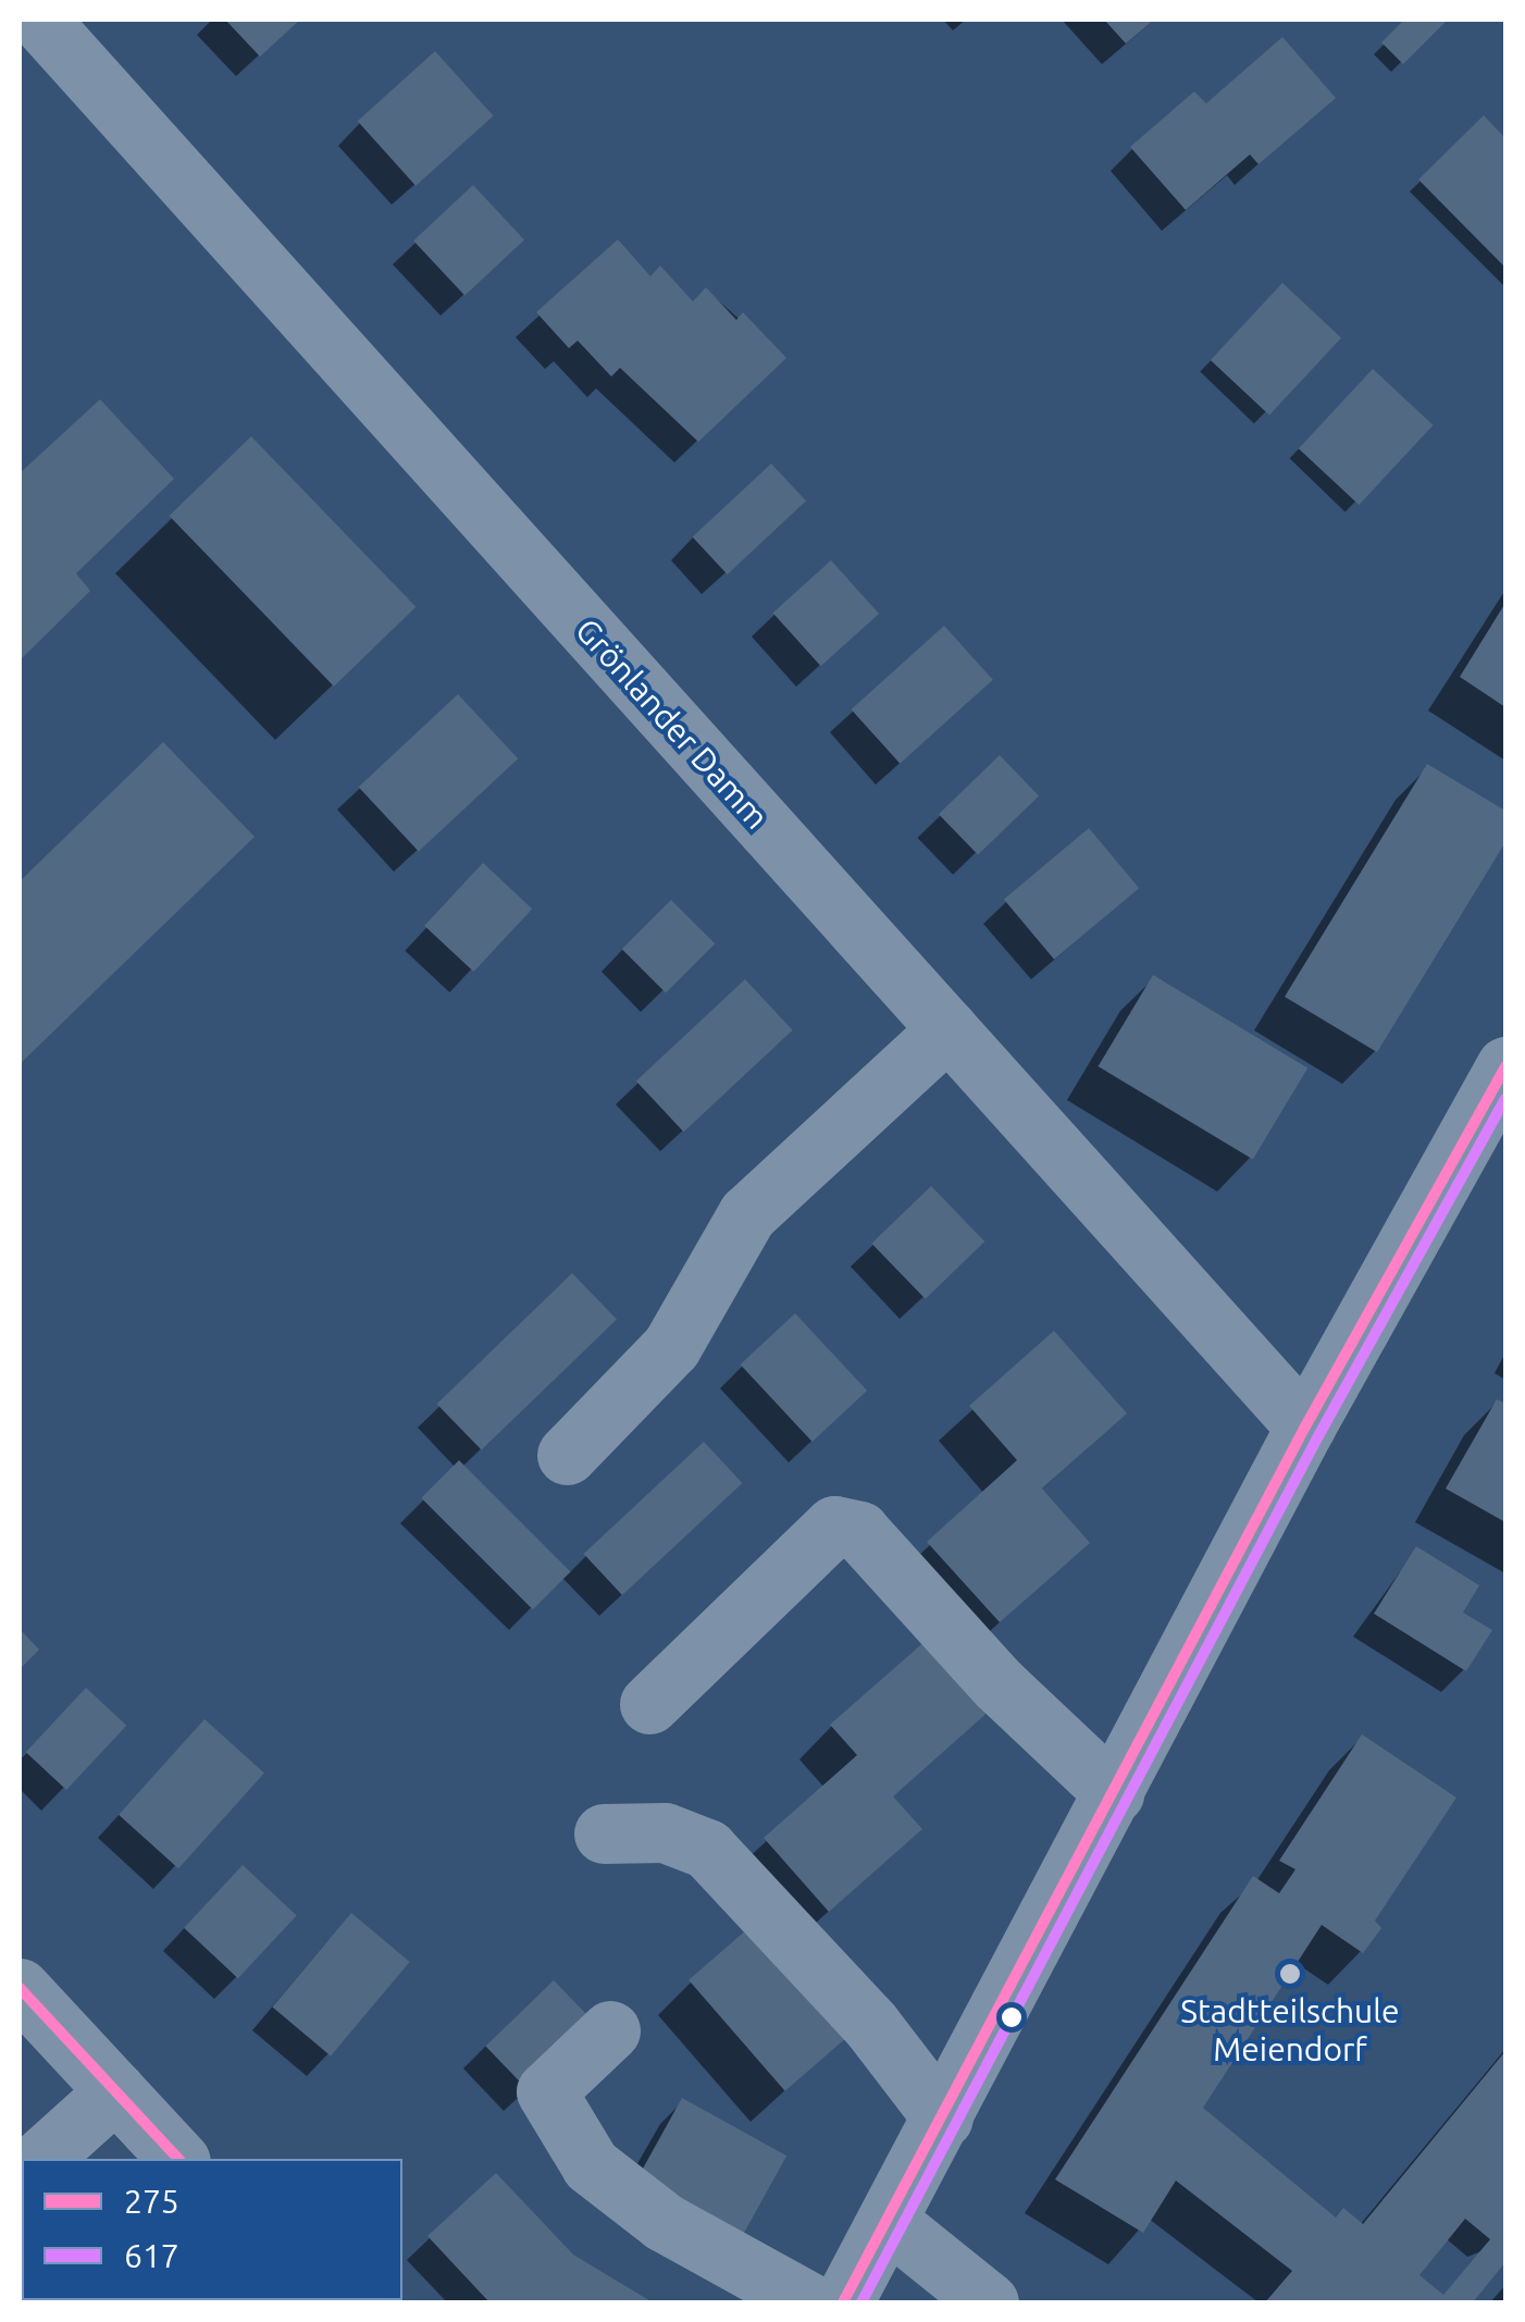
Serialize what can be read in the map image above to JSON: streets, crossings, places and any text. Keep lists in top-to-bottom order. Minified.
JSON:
{"streets":{"street":["Grönlander Damm"]},"places":["Stadtteilschule Meiendorf"],"lines":["transit line 275","transit line 617"],"legend":["275","617"]}
